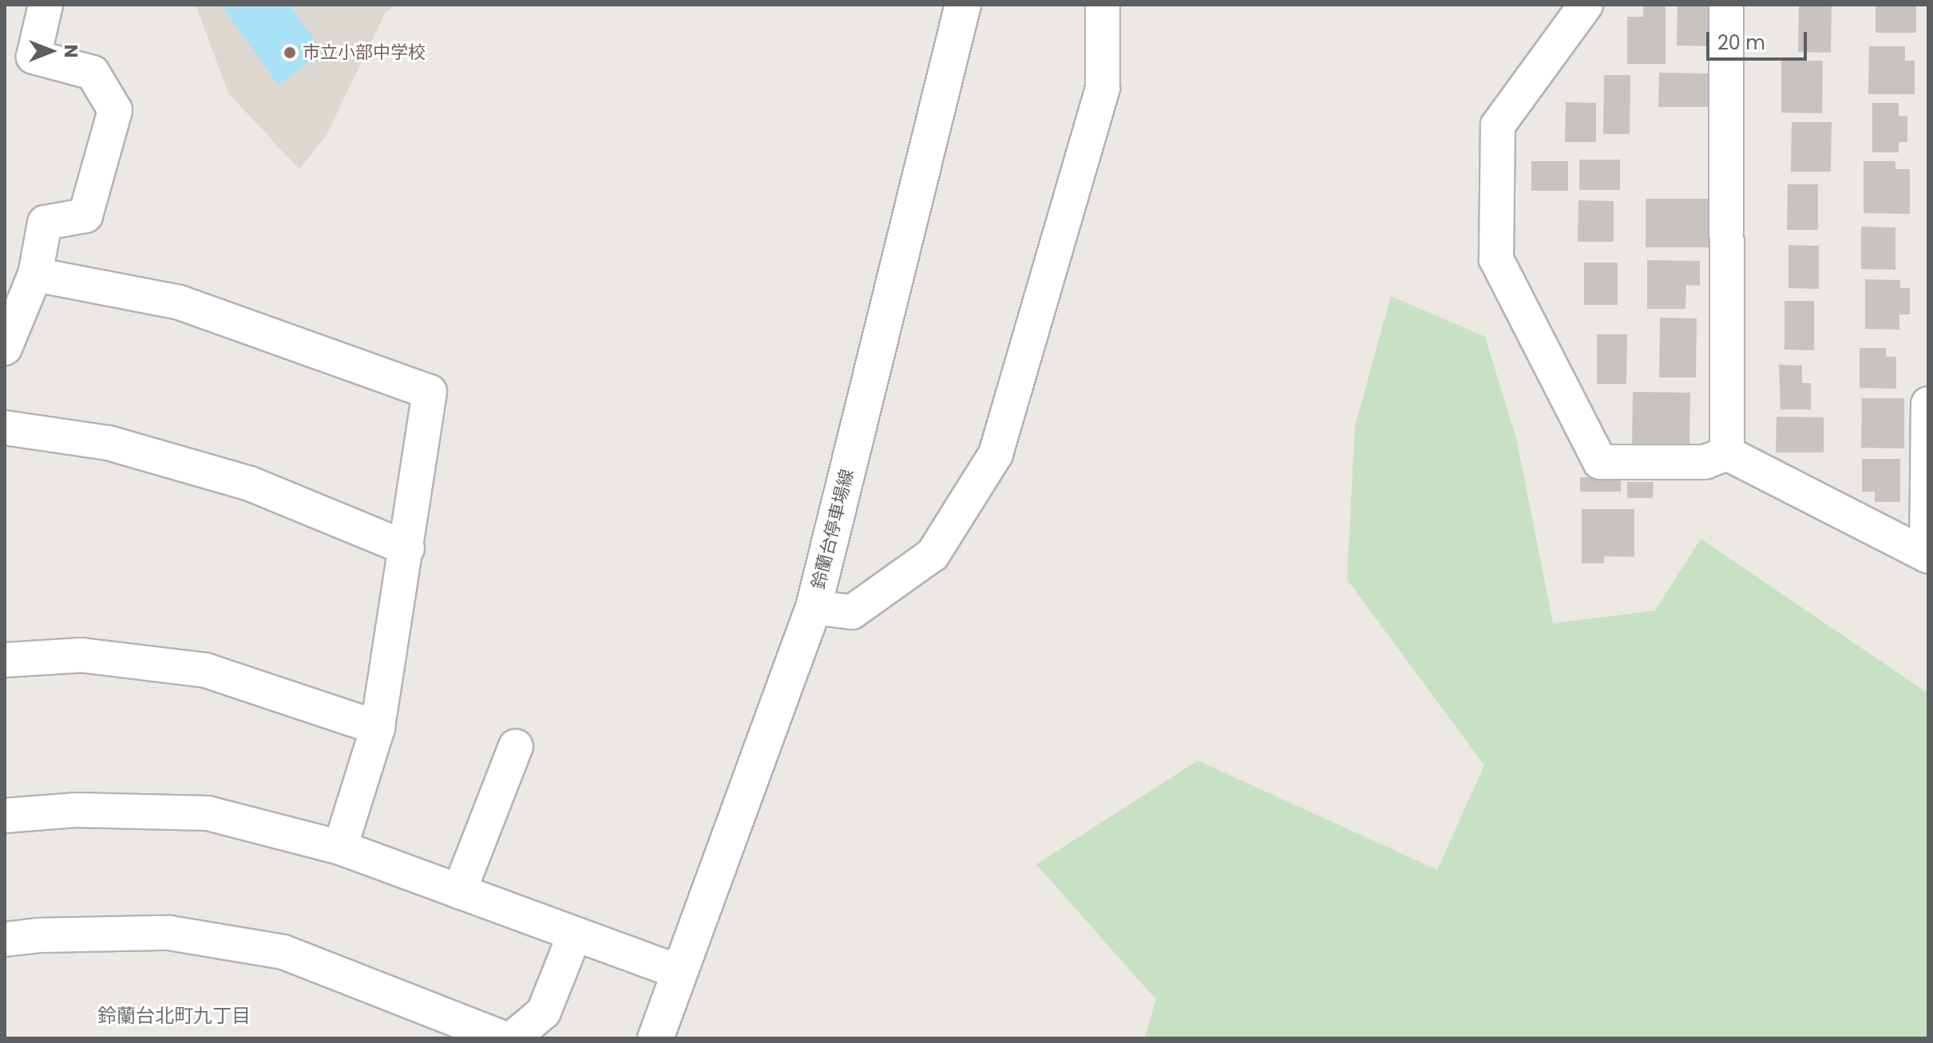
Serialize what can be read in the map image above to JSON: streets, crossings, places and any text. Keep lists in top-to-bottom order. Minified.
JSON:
{"streets":{"main road":["鈴蘭台停車場線"]},"districts":["鈴蘭台北町九丁目"],"places":["市立小部中学校"],"scale_bar":"20 m","north":"right"}
